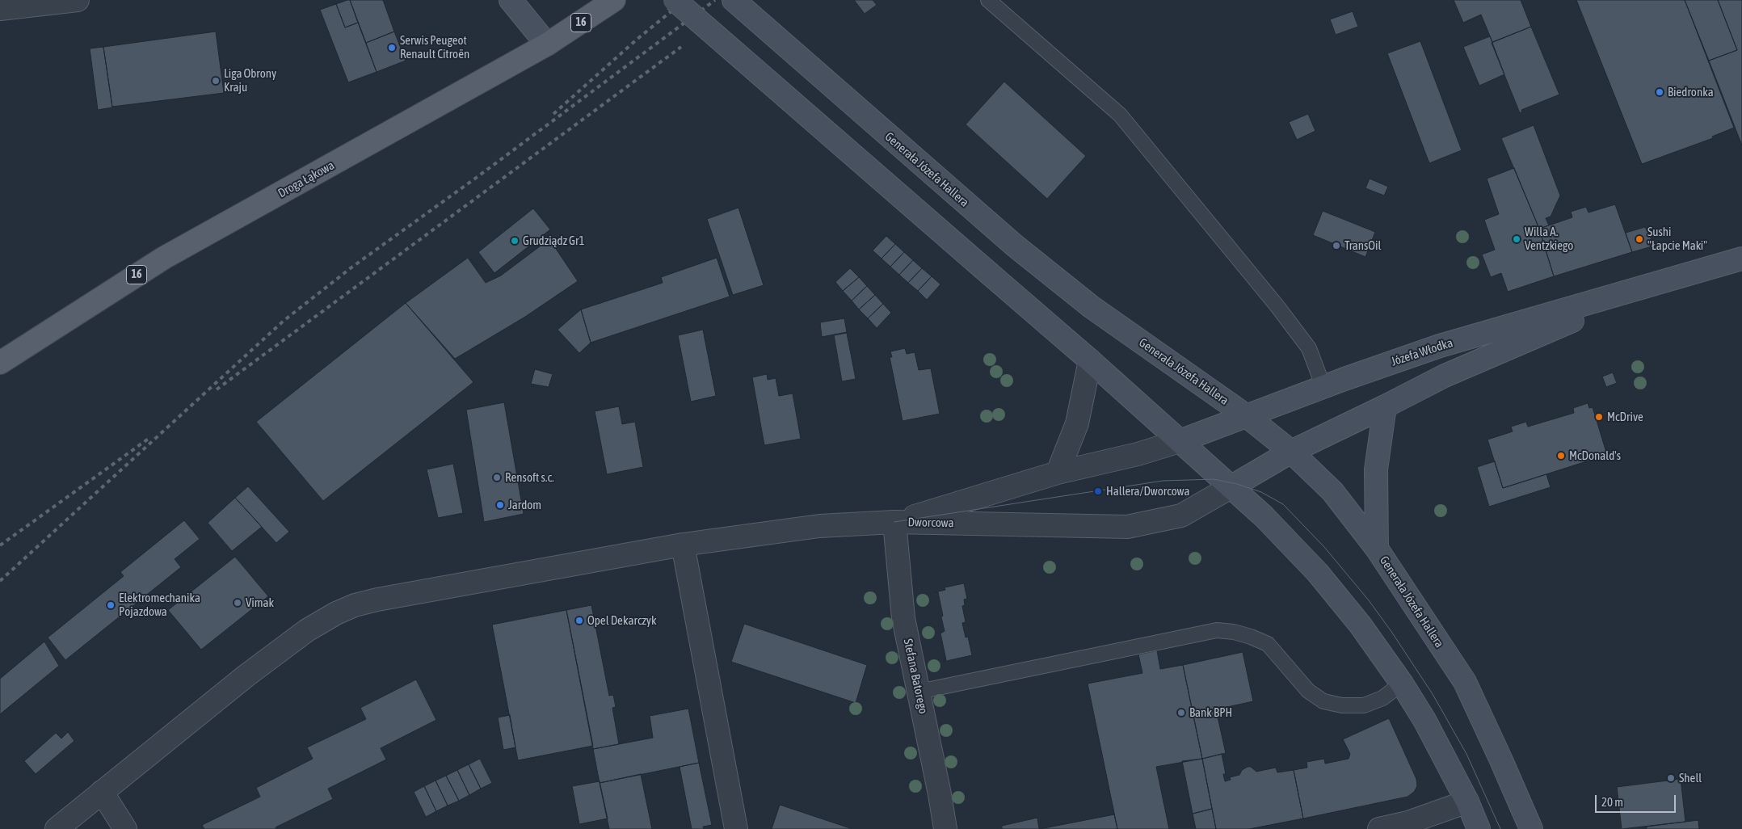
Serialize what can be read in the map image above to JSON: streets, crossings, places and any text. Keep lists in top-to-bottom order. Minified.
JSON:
{"streets":{"main road":["16","Generała Józefa Hallera","Droga Łąkowa","Józefa Włodka"],"street":["Dworcowa","Stefana Batorego"]},"crossings":[["Generała Józefa Hallera","Józefa Włodka"],["Józefa Włodka","Dworcowa"],["Dworcowa","Stefana Batorego"]],"places":["Serwis Peugeot Renault Citroën","Liga Obrony Kraju","Biedronka","Willa A. Ventzkiego","Sushi \"Łapcie Maki\"","Grudziądz Gr1","TransOil","McDrive","McDonald's","Rensoft s.c.","Hallera/Dworcowa","Jardom","Vimak","Elektromechanika Pojazdowa","Opel Dekarczyk","Bank BPH","Shell"],"scale_bar":"20 m"}
